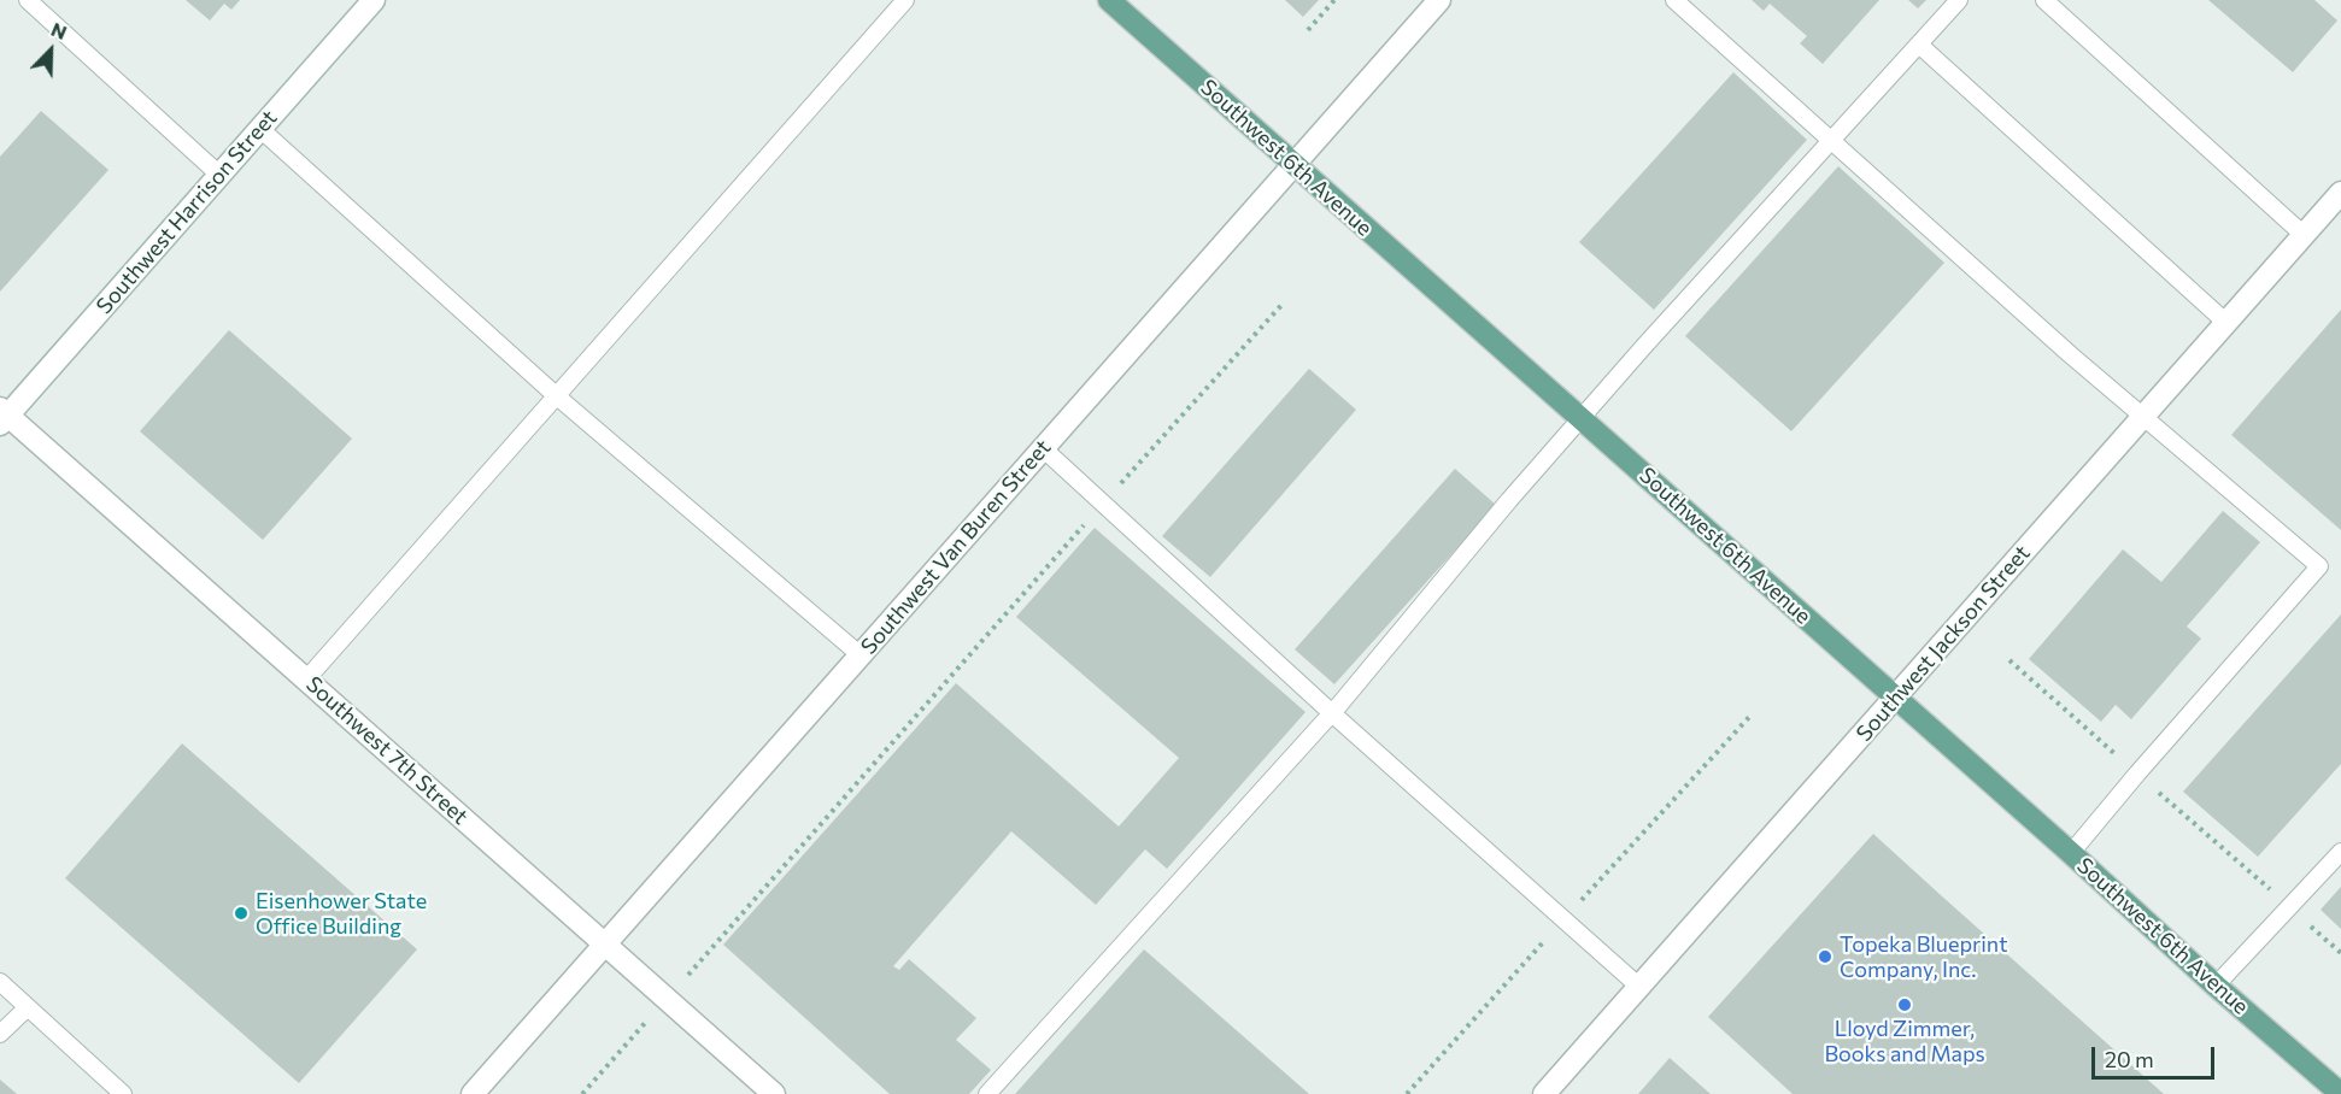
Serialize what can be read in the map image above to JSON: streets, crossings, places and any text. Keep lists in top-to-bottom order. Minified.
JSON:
{"streets":{"main road":["Southwest 6th Avenue"],"street":["Southwest Harrison Street","Southwest Van Buren Street","Southwest Jackson Street","Southwest 7th Street"]},"crossings":[["Southwest 6th Avenue","Southwest Van Buren Street"],["Southwest 6th Avenue","Southwest Jackson Street"],["Southwest Harrison Street","Southwest 7th Street"],["Southwest Van Buren Street","Southwest 7th Street"]],"places":["Eisenhower State Office Building","Topeka Blueprint Company, Inc.","Lloyd Zimmer, Books and Maps"],"scale_bar":"20 m","north":"top right"}
